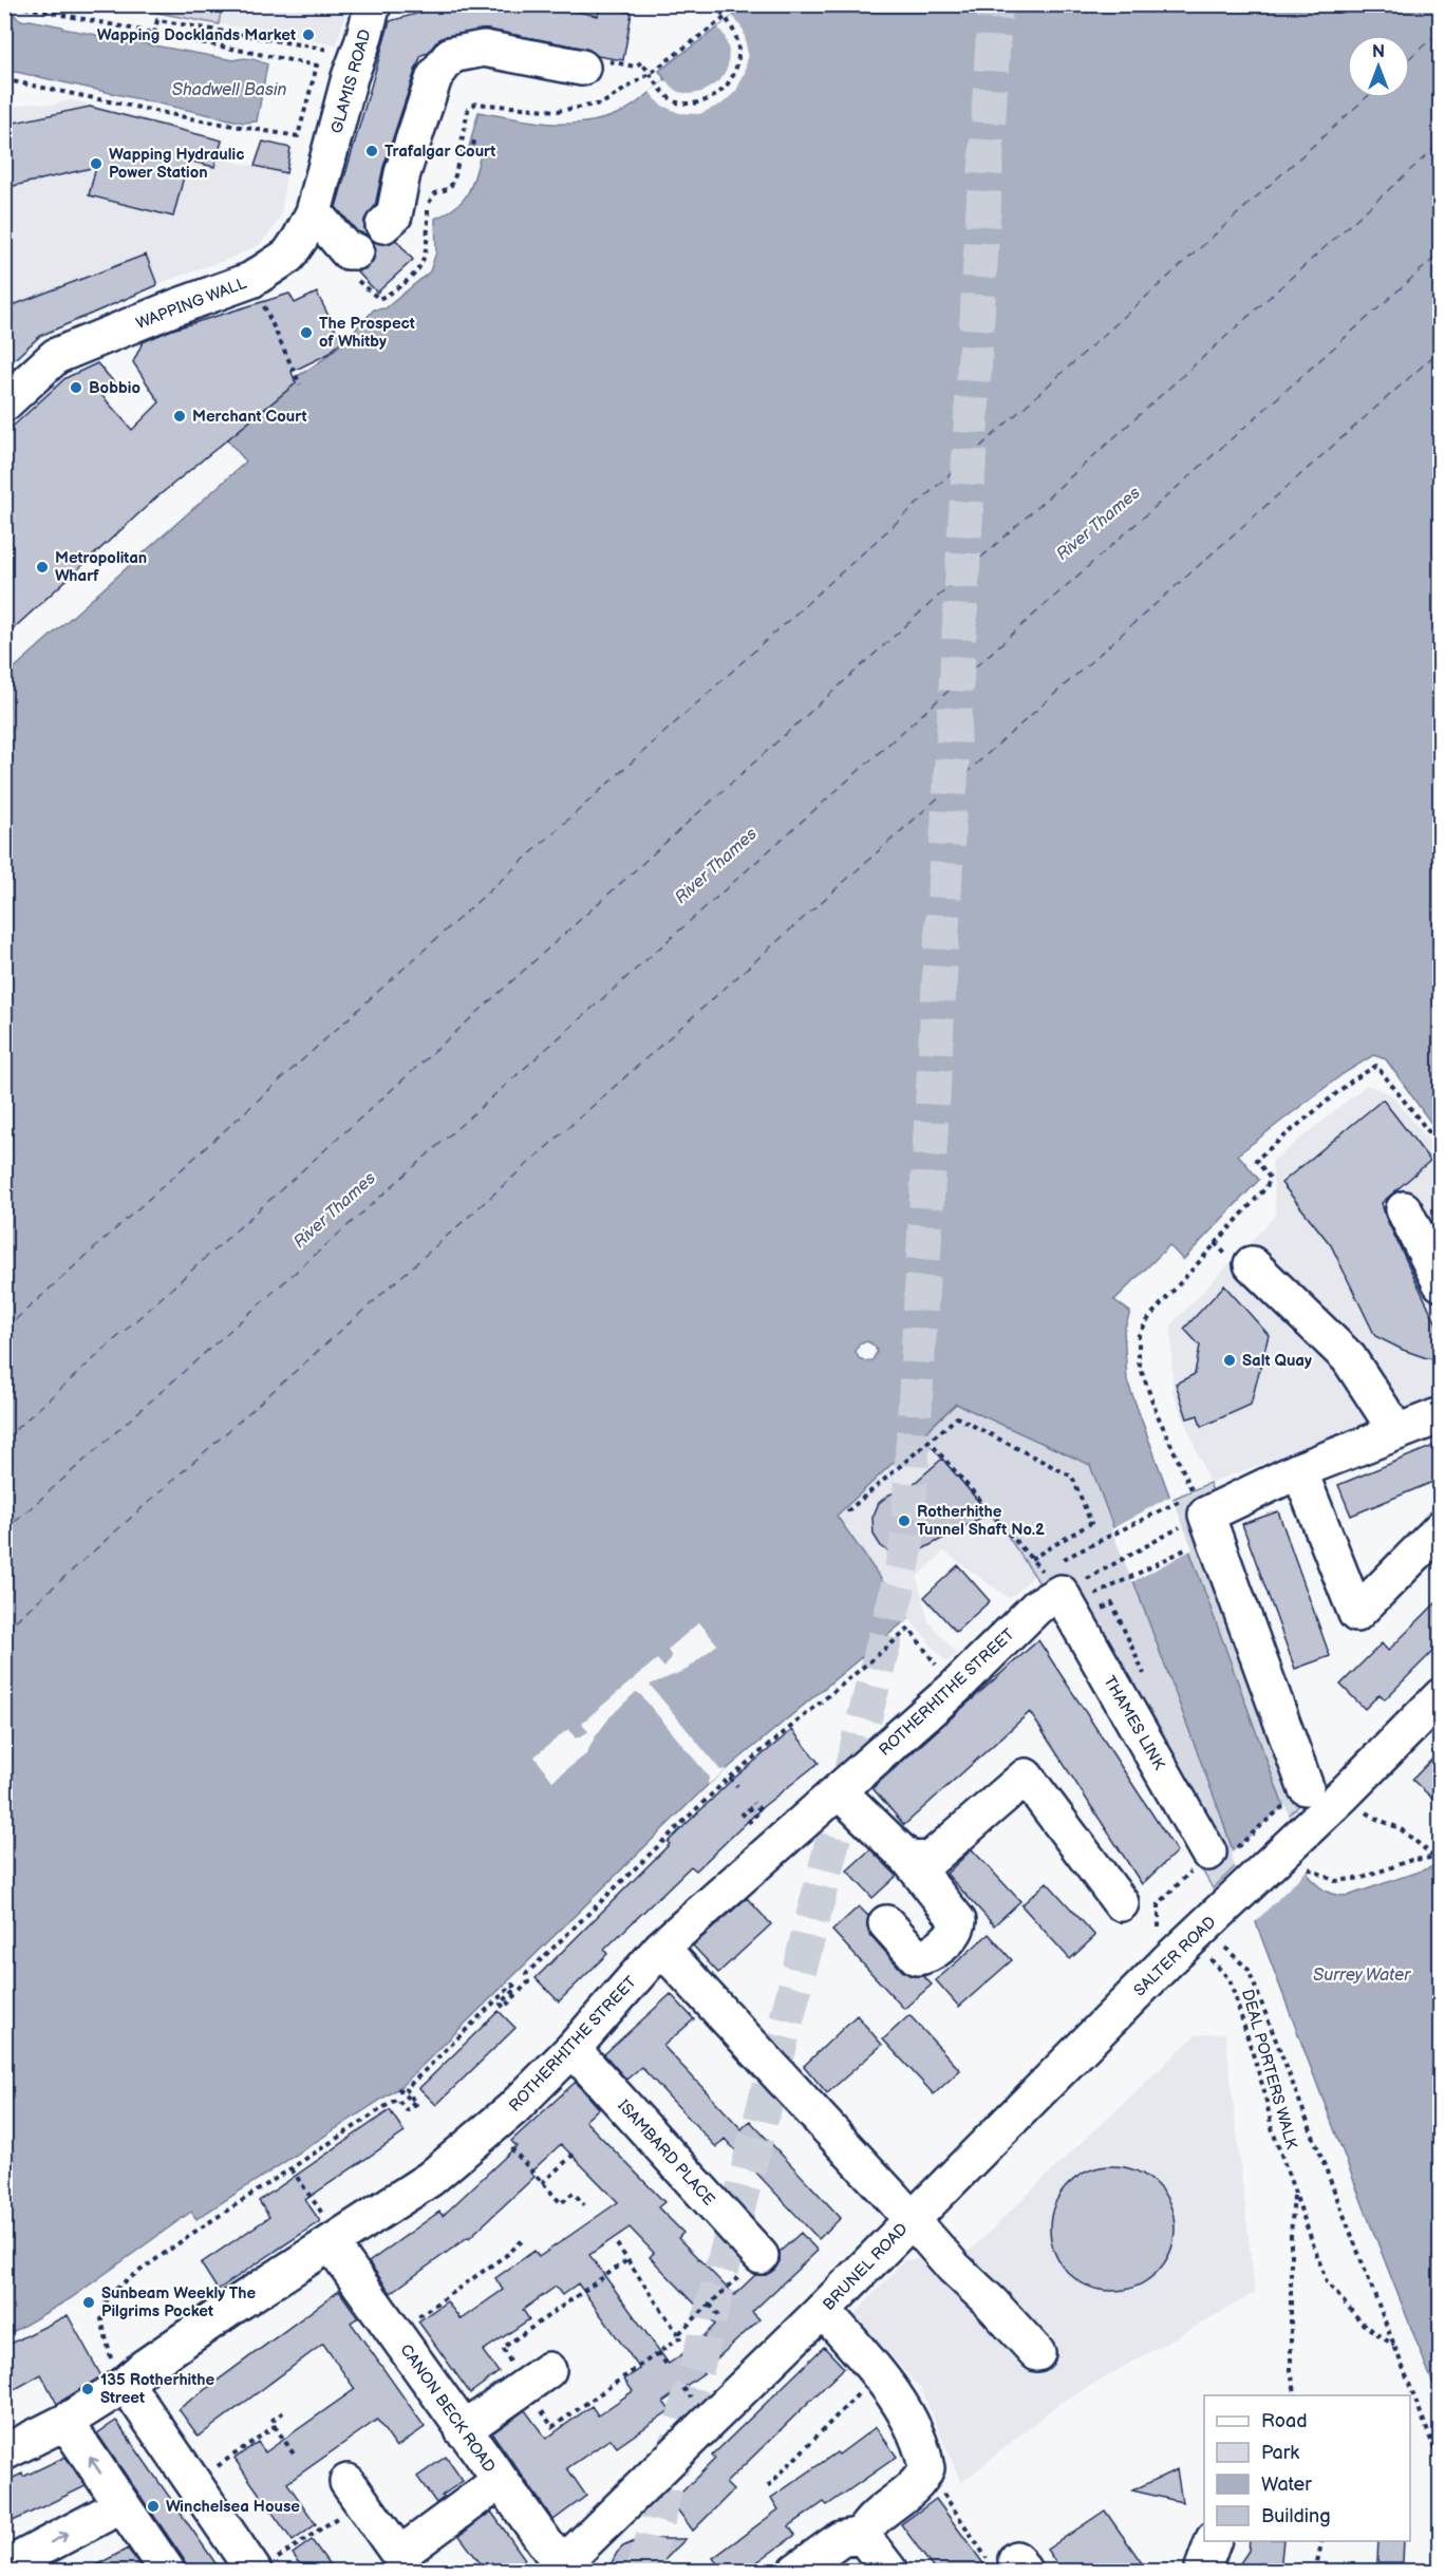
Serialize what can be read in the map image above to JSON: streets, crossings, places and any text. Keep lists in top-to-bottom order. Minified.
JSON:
{"streets":{"street":["GLAMIS ROAD","WAPPING WALL","ROTHERHITHE STREET","THAMES LINK","SALTER ROAD","ISAMBARD PLACE","BRUNEL ROAD","CANON BECK ROAD"],"path":["DEAL PORTERS WALK"]},"crossings":[["GLAMIS ROAD","WAPPING WALL"],["ROTHERHITHE STREET","THAMES LINK"],["ROTHERHITHE STREET","ISAMBARD PLACE"],["ROTHERHITHE STREET","BRUNEL ROAD"],["ROTHERHITHE STREET","CANON BECK ROAD"],["SALTER ROAD","DEAL PORTERS WALK"],["SALTER ROAD","BRUNEL ROAD"],["BRUNEL ROAD","CANON BECK ROAD"]],"water":["Shadwell Basin","River Thames","Surrey Water"],"places":["Wapping Docklands Market","Trafalgar Court","Wapping Hydraulic Power Station","The Prospect of Whitby","Bobbio","Merchant Court","Metropolitan Wharf","Salt Quay","Rotherhithe Tunnel Shaft No.2","Sunbeam Weekly The Pilgrims Pocket","135 Rotherhithe Street","Winchelsea House"],"legend":["Road","Park","Water","Building"],"north":"top"}
